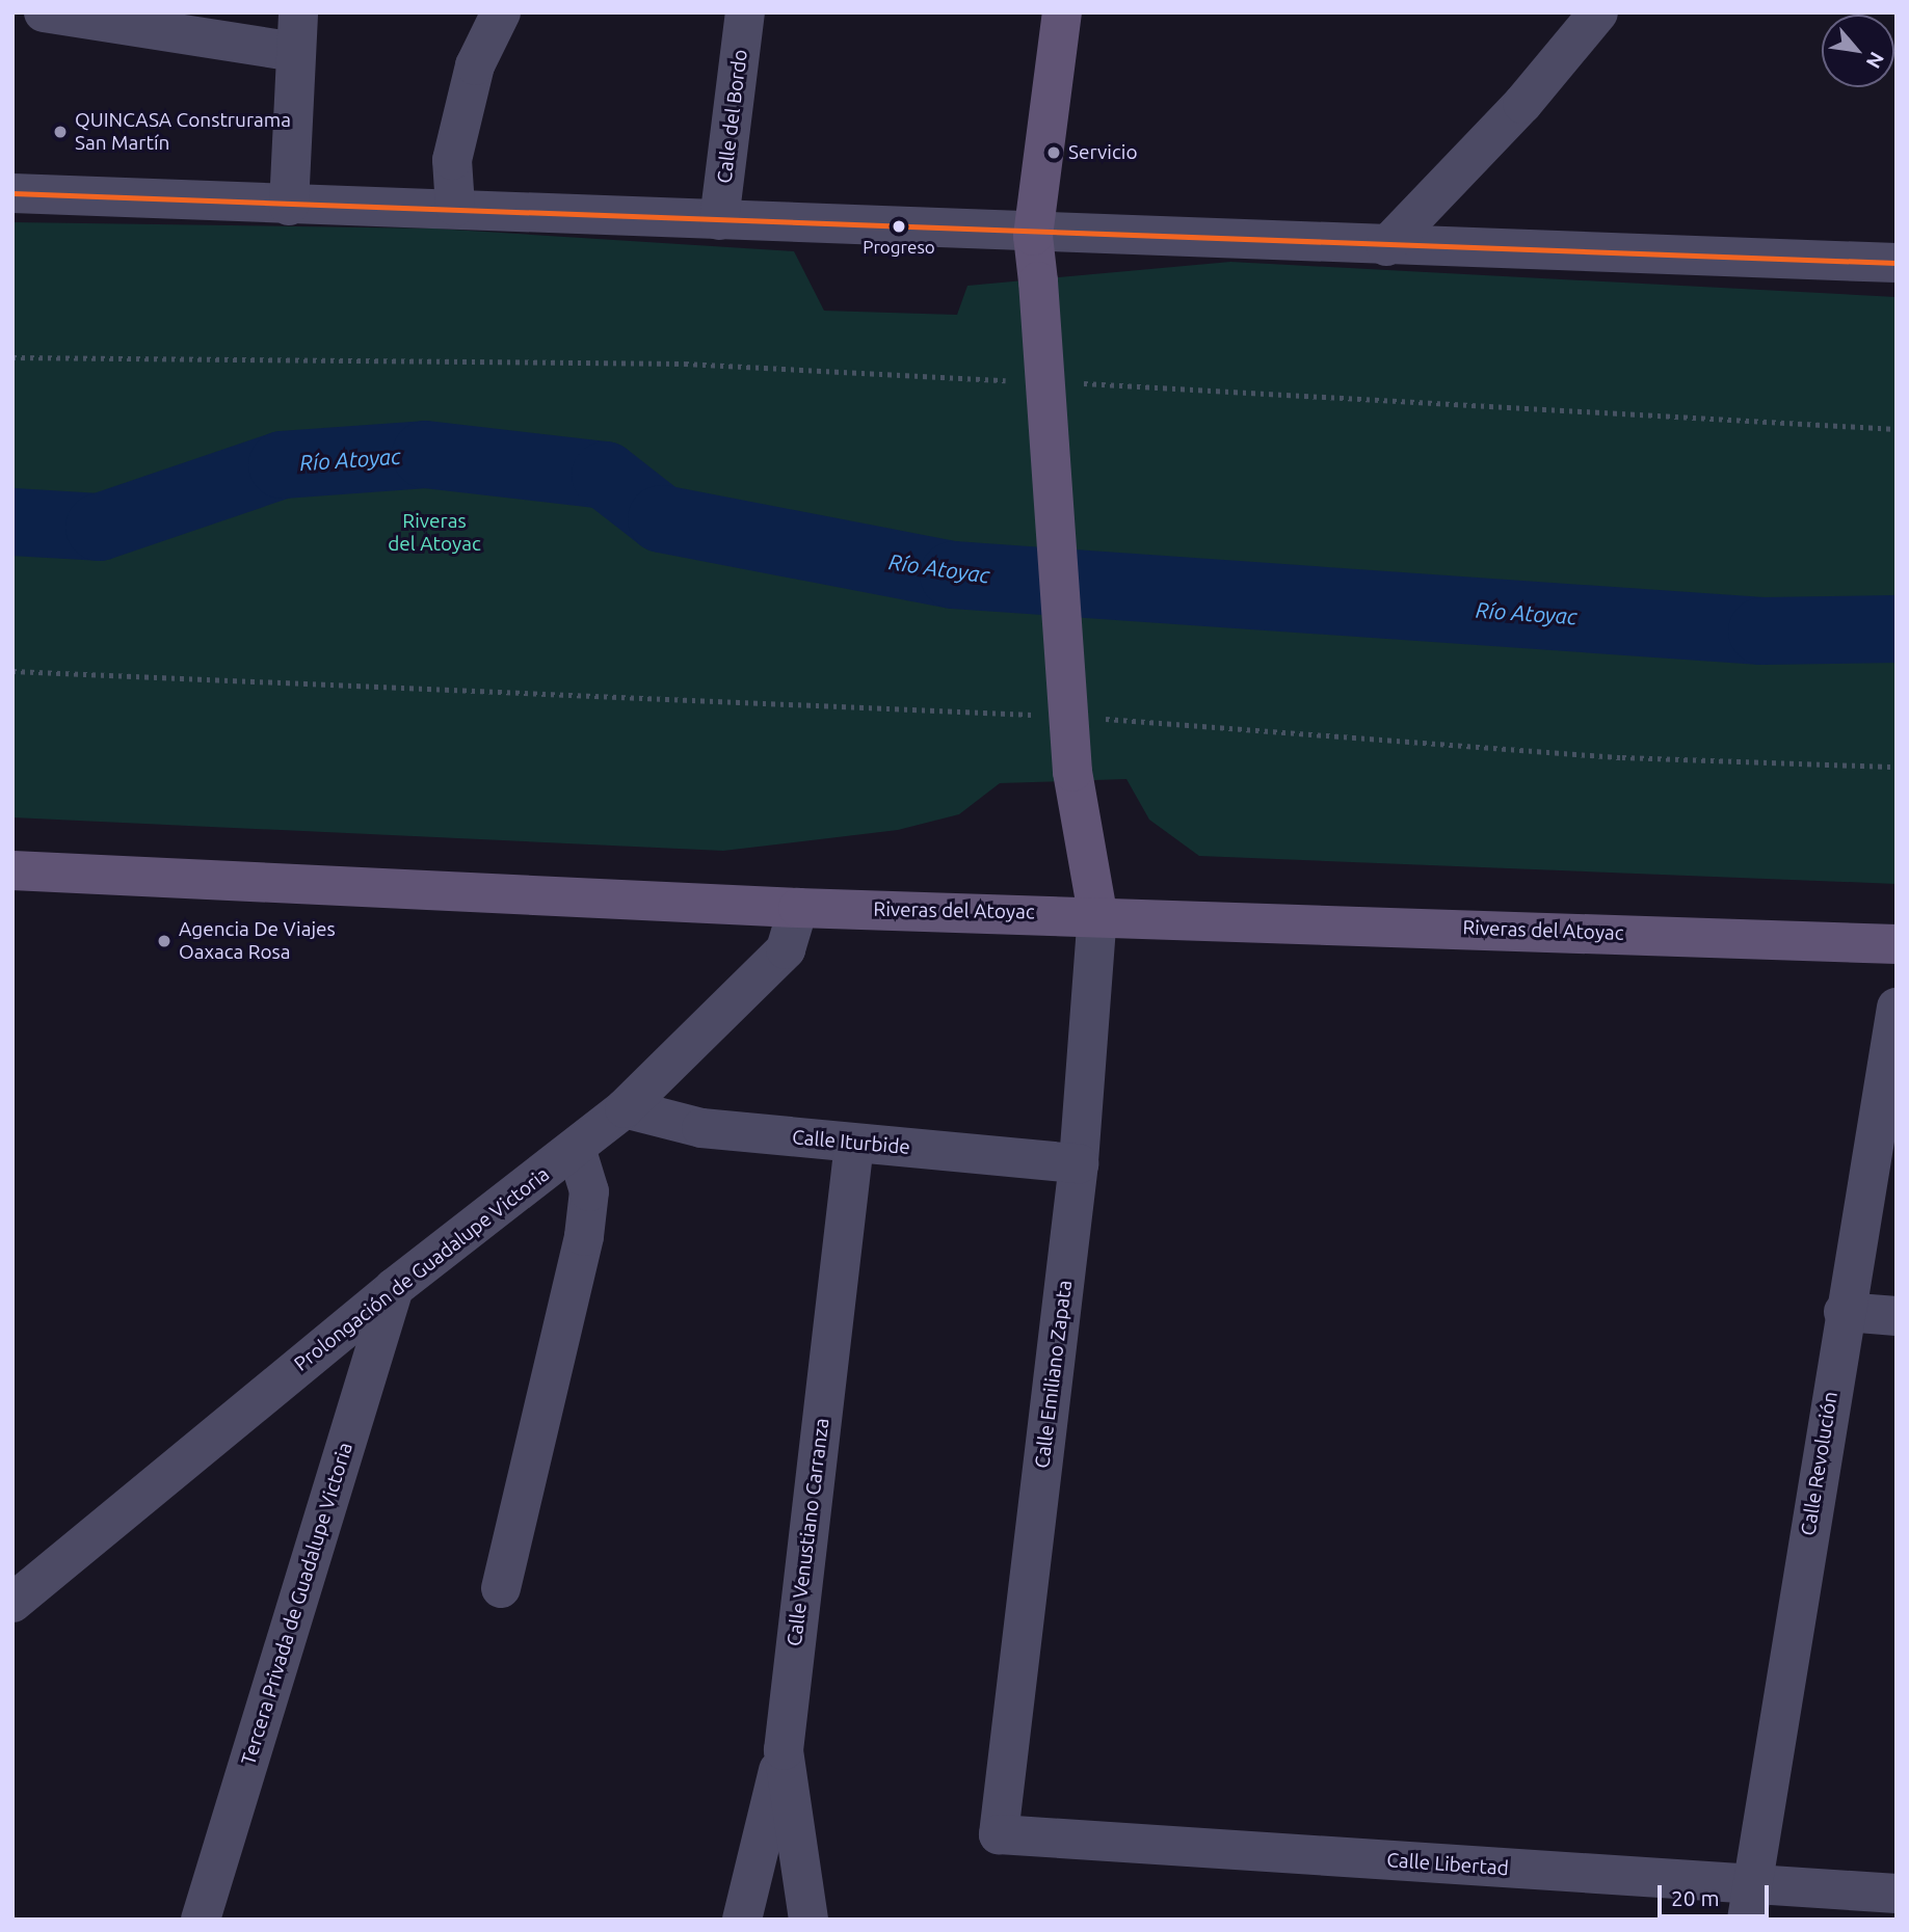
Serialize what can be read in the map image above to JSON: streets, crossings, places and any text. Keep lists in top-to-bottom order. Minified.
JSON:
{"streets":{"main road":["Riveras del Atoyac"],"street":["Calle del Bordo","Calle Iturbide","Prolongación de Guadalupe Victoria","Calle Emiliano Zapata","Calle Revolución","Calle Venustiano Carranza","Tercera Privada de Guadalupe Victoria","Calle Libertad"]},"crossings":[["Riveras del Atoyac","Prolongación de Guadalupe Victoria"],["Riveras del Atoyac","Calle Emiliano Zapata"],["Calle Iturbide","Prolongación de Guadalupe Victoria"],["Calle Iturbide","Calle Emiliano Zapata"],["Calle Iturbide","Calle Venustiano Carranza"],["Prolongación de Guadalupe Victoria","Tercera Privada de Guadalupe Victoria"],["Calle Emiliano Zapata","Calle Libertad"],["Calle Revolución","Calle Libertad"]],"water":["Río Atoyac"],"parks":["Riveras del Atoyac"],"places":["QUINCASA Construrama San Martín","Servicio","Progreso","Agencia De Viajes Oaxaca Rosa"],"scale_bar":"20 m","north":"bottom right"}
